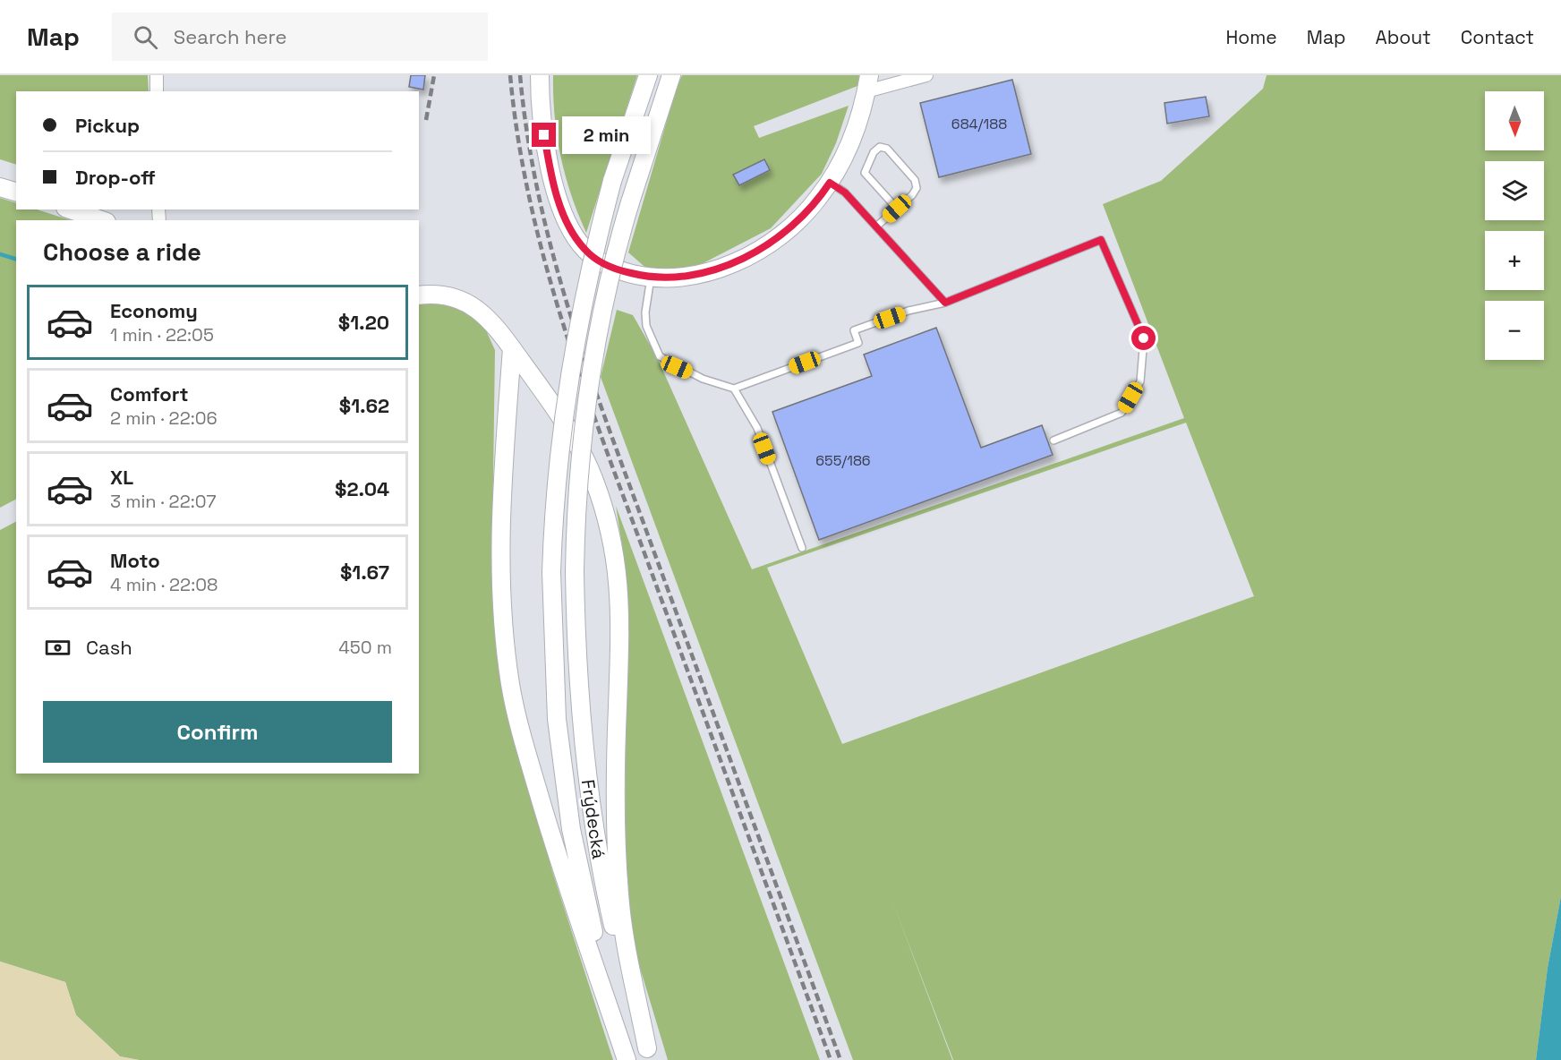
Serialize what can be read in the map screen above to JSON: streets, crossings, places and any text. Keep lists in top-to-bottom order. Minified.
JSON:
{"streets":{"main road":["Frýdecká"]},"house_numbers":["684/188","655/186"],"north":"bottom","page":{"header":"Map","search":"Search here","nav":["Home","Map","About","Contact"],"map_buttons":["+","−"],"banner":["Pickup","Drop-off"],"bubble":"2 min","heading":"Choose a ride","list":[{"name":"Economy","note":"1 min · 22:05","value":"$1.20"},{"name":"Comfort","note":"2 min · 22:06","value":"$1.62"},{"name":"XL","note":"3 min · 22:07","value":"$2.04"},{"name":"Moto","note":"4 min · 22:08","value":"$1.67"}],"pay":["Cash","450 m"],"buttons":"Confirm"}}
